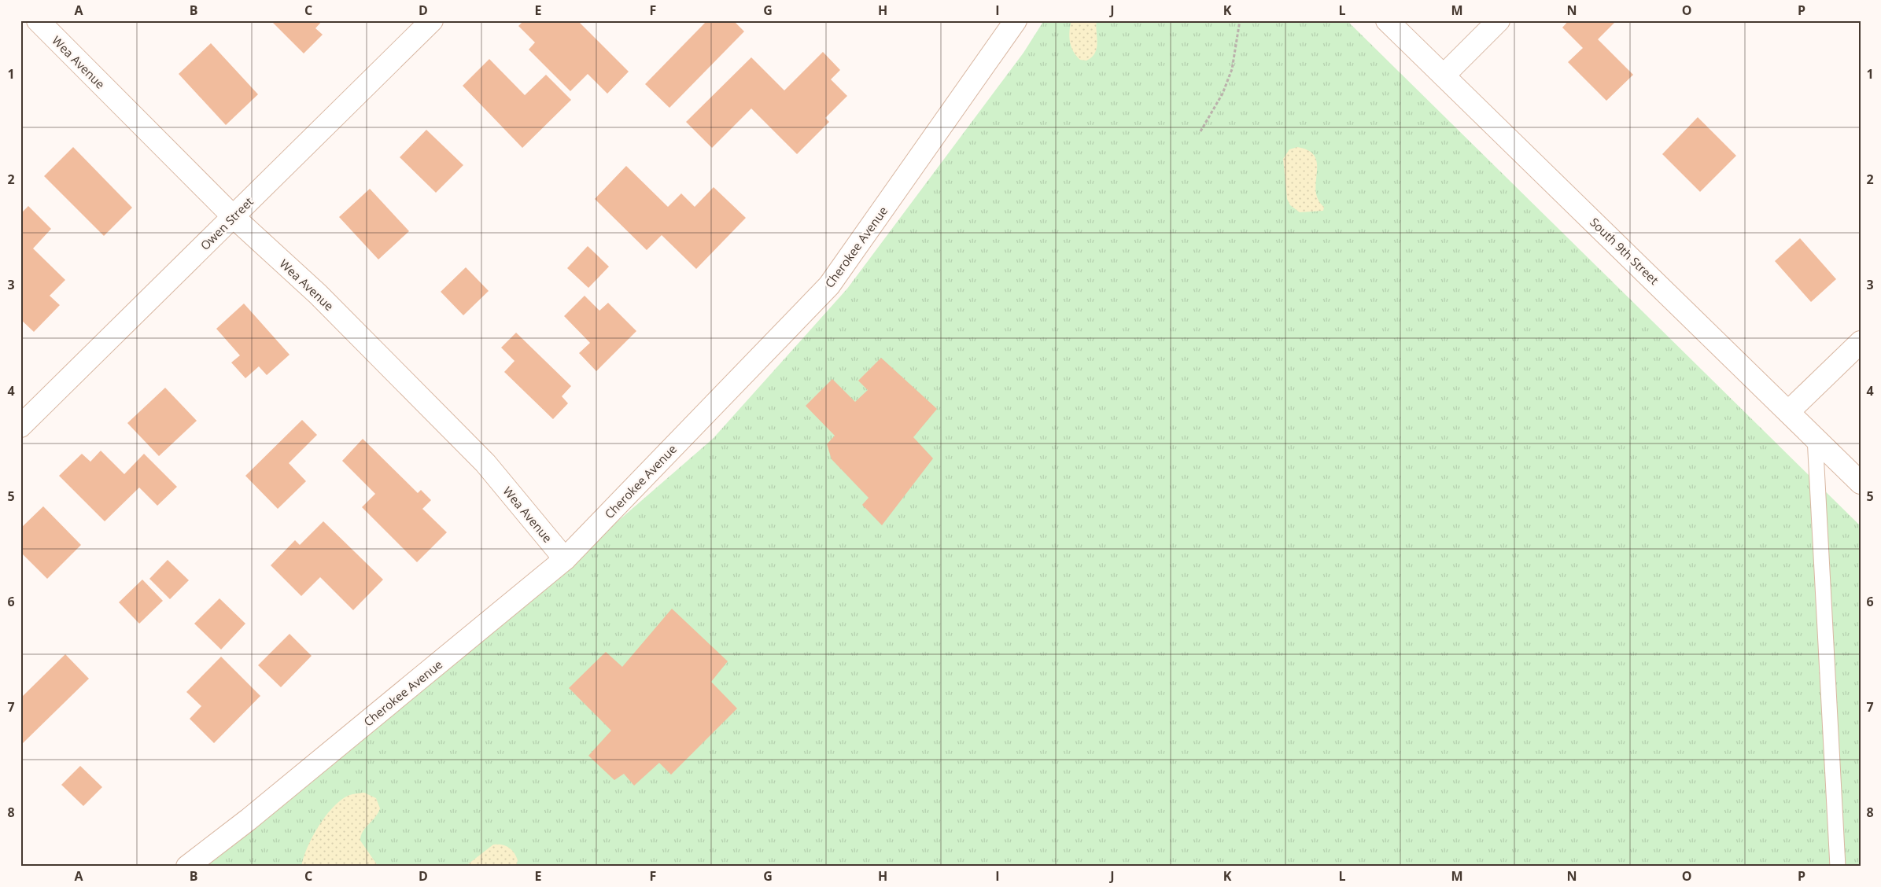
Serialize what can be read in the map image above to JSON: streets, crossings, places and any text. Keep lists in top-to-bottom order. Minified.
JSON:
{"streets":{"street":["Wea Avenue","Owen Street","Cherokee Avenue","South 9th Street"]},"crossings":[["Wea Avenue","Owen Street"],["Wea Avenue","Cherokee Avenue"]],"grid":{"columns":["A","B","C","D","E","F","G","H","I","J","K","L","M","N","O","P"],"rows":["1","2","3","4","5","6","7","8"]}}
